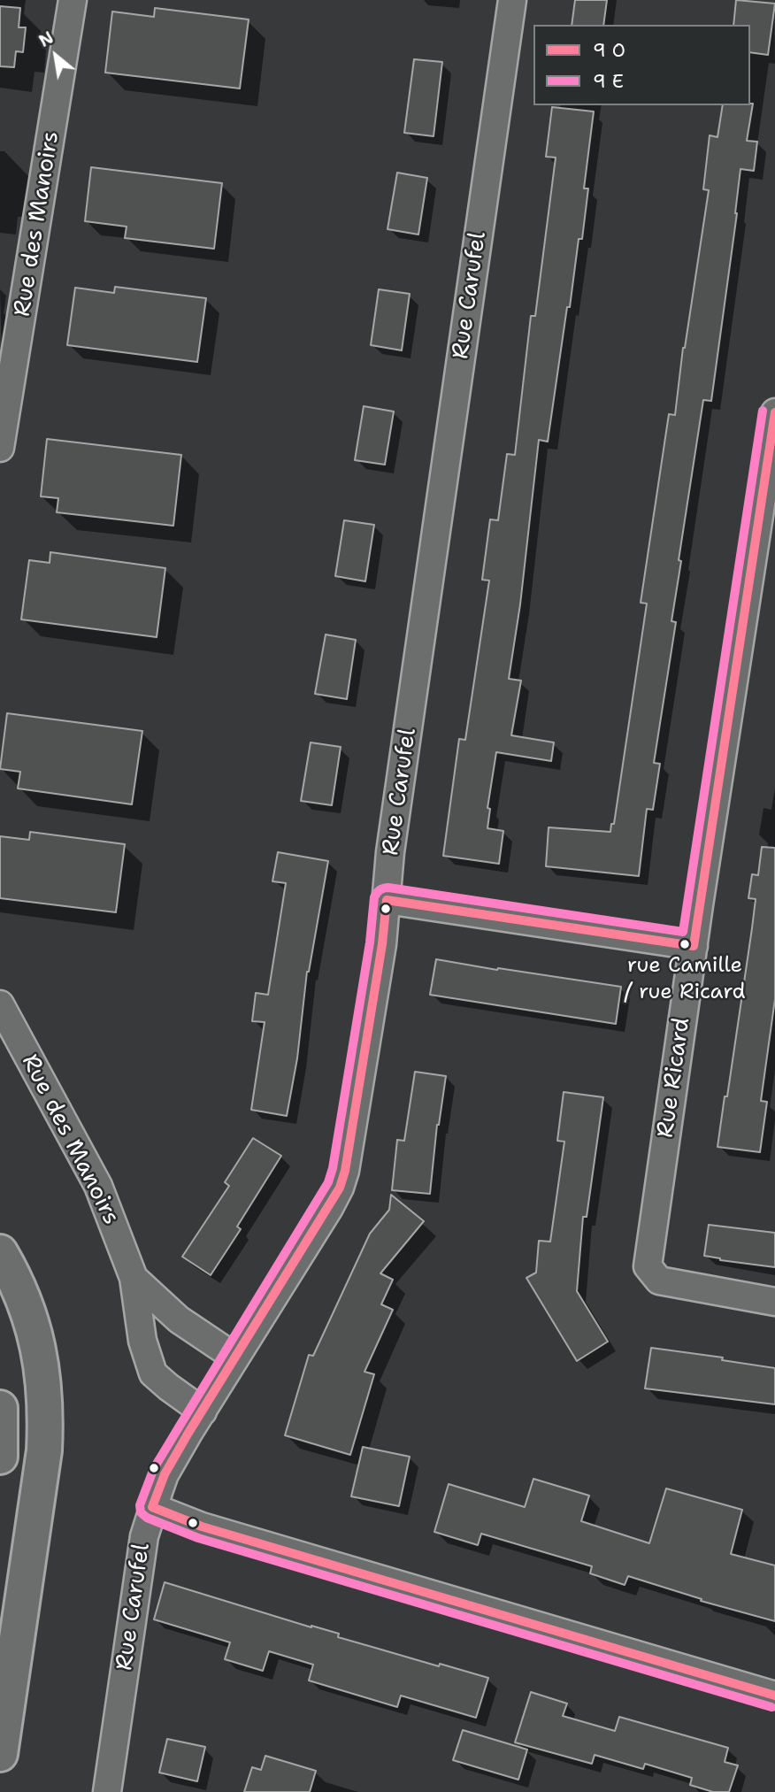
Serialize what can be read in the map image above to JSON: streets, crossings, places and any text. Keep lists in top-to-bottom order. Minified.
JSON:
{"streets":{"street":["Rue des Manoirs","Rue Carufel","Rue Ricard"]},"crossings":[["Rue des Manoirs","Rue Carufel"]],"places":["rue Camille / rue Ricard"],"legend":["9 O","9 E"],"north":"top left"}
